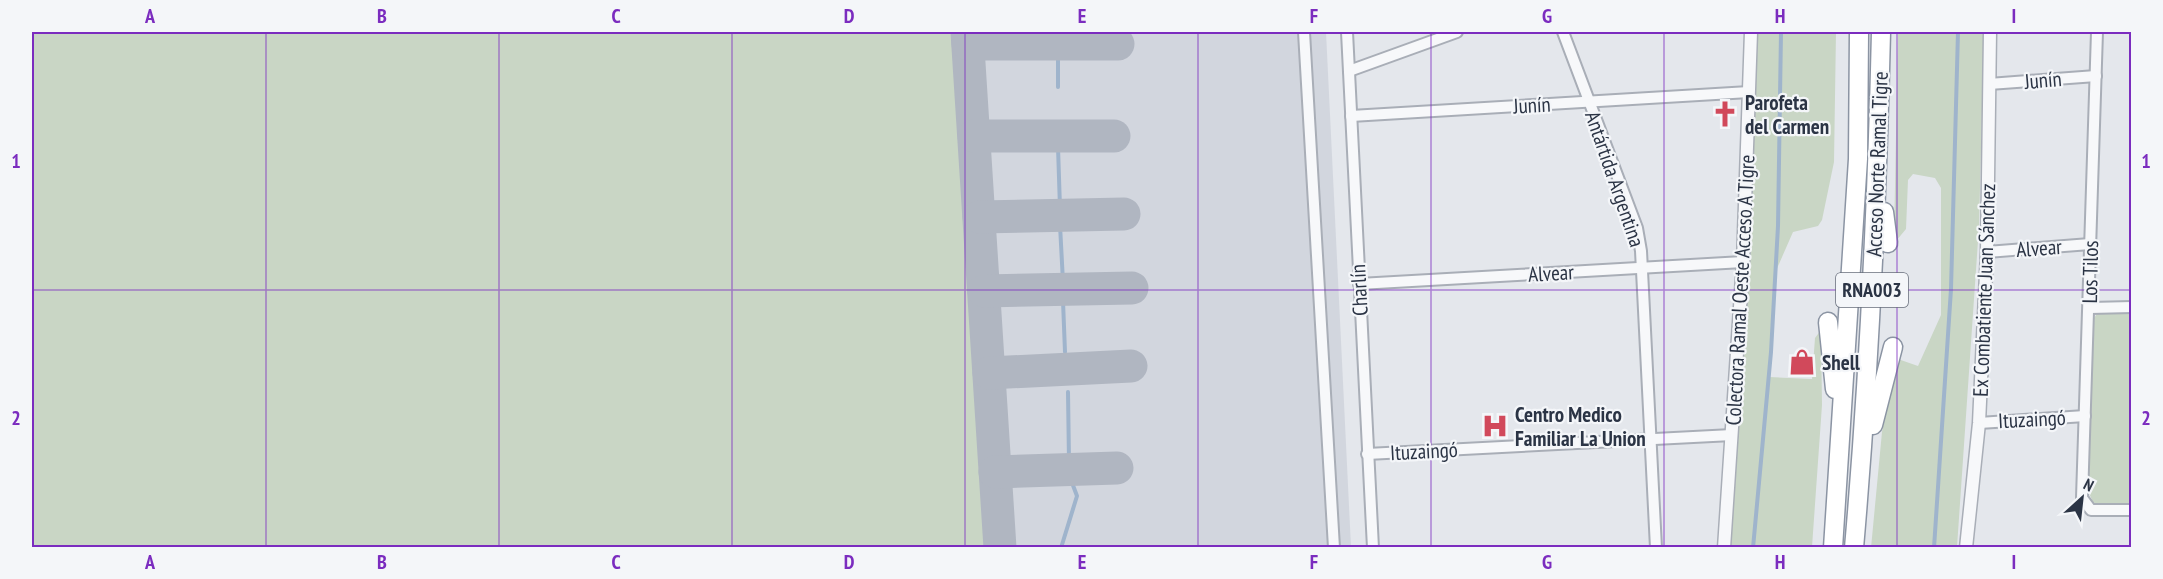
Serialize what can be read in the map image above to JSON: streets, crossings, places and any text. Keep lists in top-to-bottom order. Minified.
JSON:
{"streets":{"highway":["Acceso Norte Ramal Tigre","RNA003"],"street":["Junín","Antártida Argentina","Alvear","Los Tilos","Charlín","Colectora Ramal Oeste Acceso A Tigre","Ex Combatiente Juan Sánchez","Ituzaingó"]},"crossings":[["Junín","Antártida Argentina"],["Junín","Los Tilos"],["Junín","Charlín"],["Junín","Colectora Ramal Oeste Acceso A Tigre"],["Junín","Ex Combatiente Juan Sánchez"],["Antártida Argentina","Alvear"],["Antártida Argentina","Ituzaingó"],["Alvear","Los Tilos"],["Alvear","Charlín"],["Alvear","Colectora Ramal Oeste Acceso A Tigre"],["Alvear","Ex Combatiente Juan Sánchez"],["Los Tilos","Ituzaingó"],["Charlín","Ituzaingó"],["Colectora Ramal Oeste Acceso A Tigre","Ituzaingó"],["Ex Combatiente Juan Sánchez","Ituzaingó"]],"places":{"church":["Parofeta del Carmen"],"shop":["Shell"],"hospital":["Centro Medico Familiar La Union"]},"north":"top right","grid":{"columns":["A","B","C","D","E","F","G","H","I"],"rows":["1","2"]}}
